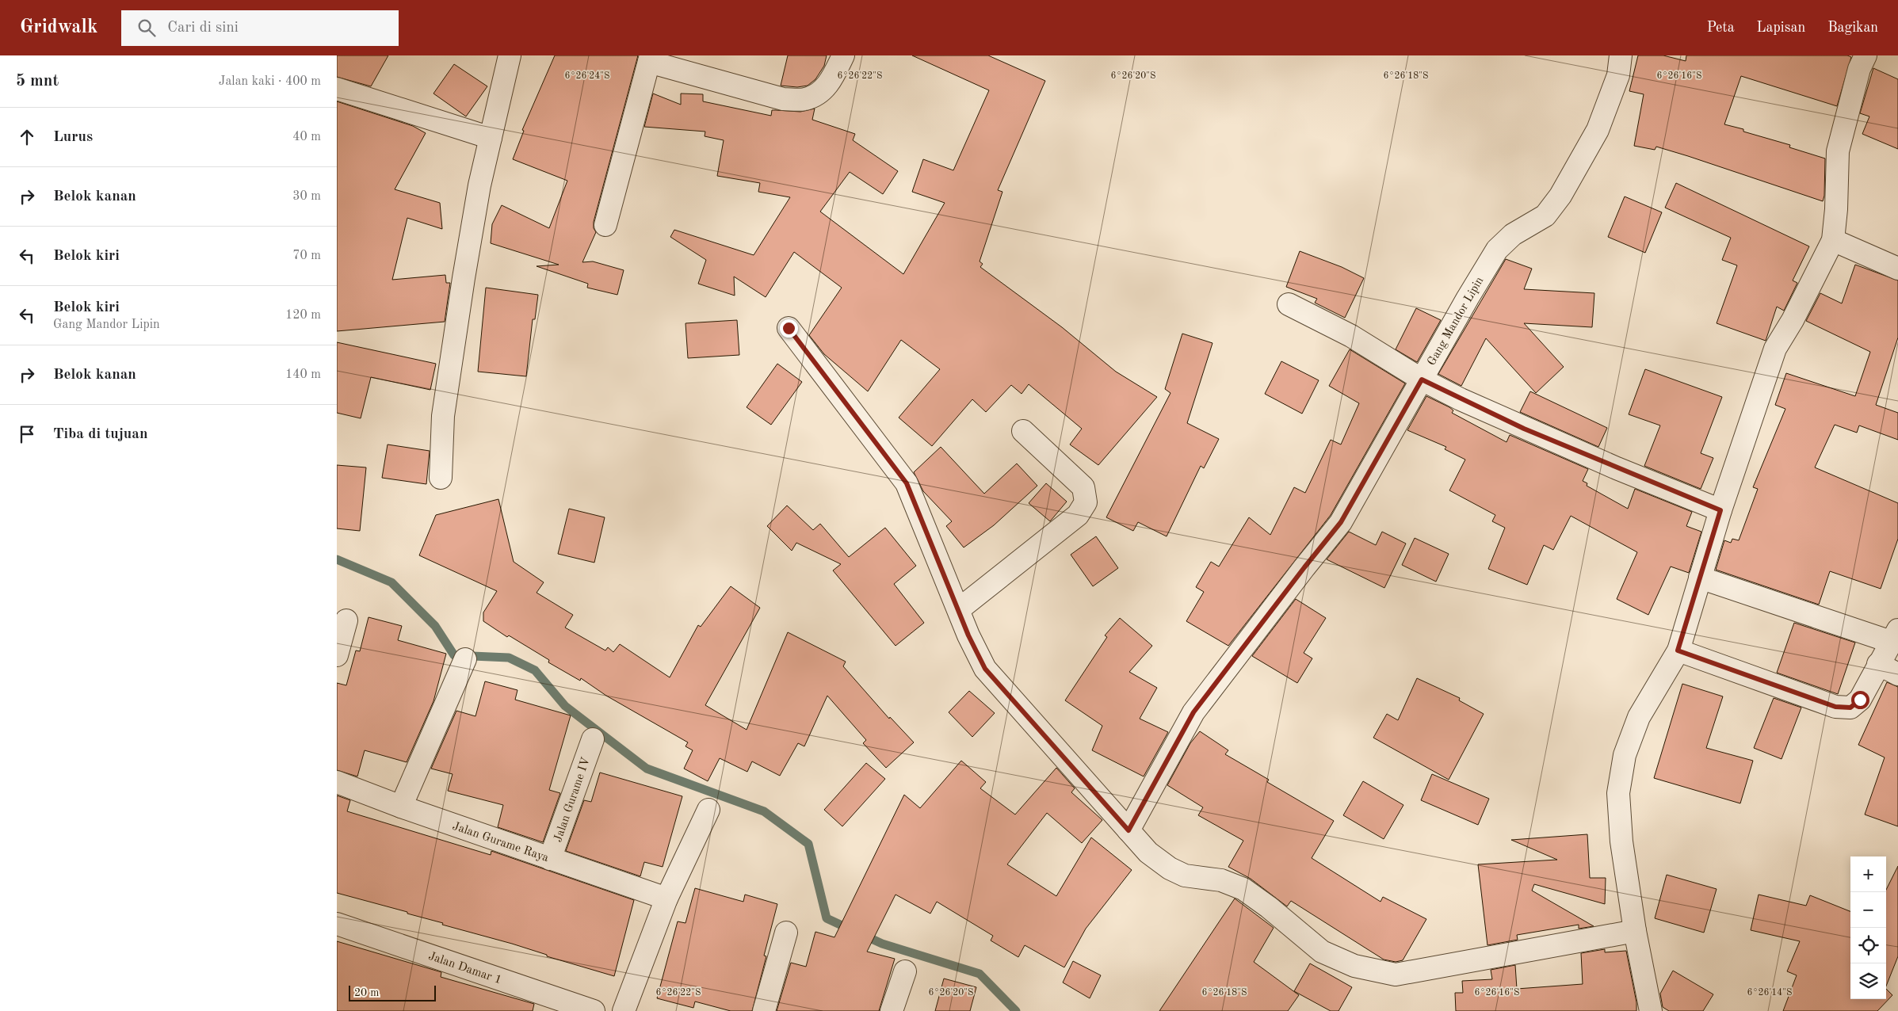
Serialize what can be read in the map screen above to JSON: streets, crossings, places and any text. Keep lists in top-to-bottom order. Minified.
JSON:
{"streets":{"street":["Gang Mandor Lipin","Jalan Gurame IV","Jalan Gurame Raya","Jalan Damar 1"]},"crossings":[["Jalan Gurame IV","Jalan Gurame Raya"]],"scale_bar":"20 m","page":{"header":"Gridwalk","search":"Cari di sini","nav":["Peta","Lapisan","Bagikan"],"heading":["5 mnt","Jalan kaki · 400 m"],"list":[["Lurus","40 m"],["Belok kanan","30 m"],["Belok kiri","70 m"],["Belok kiri","Gang Mandor Lipin","120 m"],["Belok kanan","140 m"],"Tiba di tujuan"],"map_buttons":["+","−"],"scale":"20 m"},"coordinates":["6°26'24\"S","6°26'22\"S","6°26'20\"S","6°26'18\"S","6°26'16\"S","6°26'14\"S"]}
